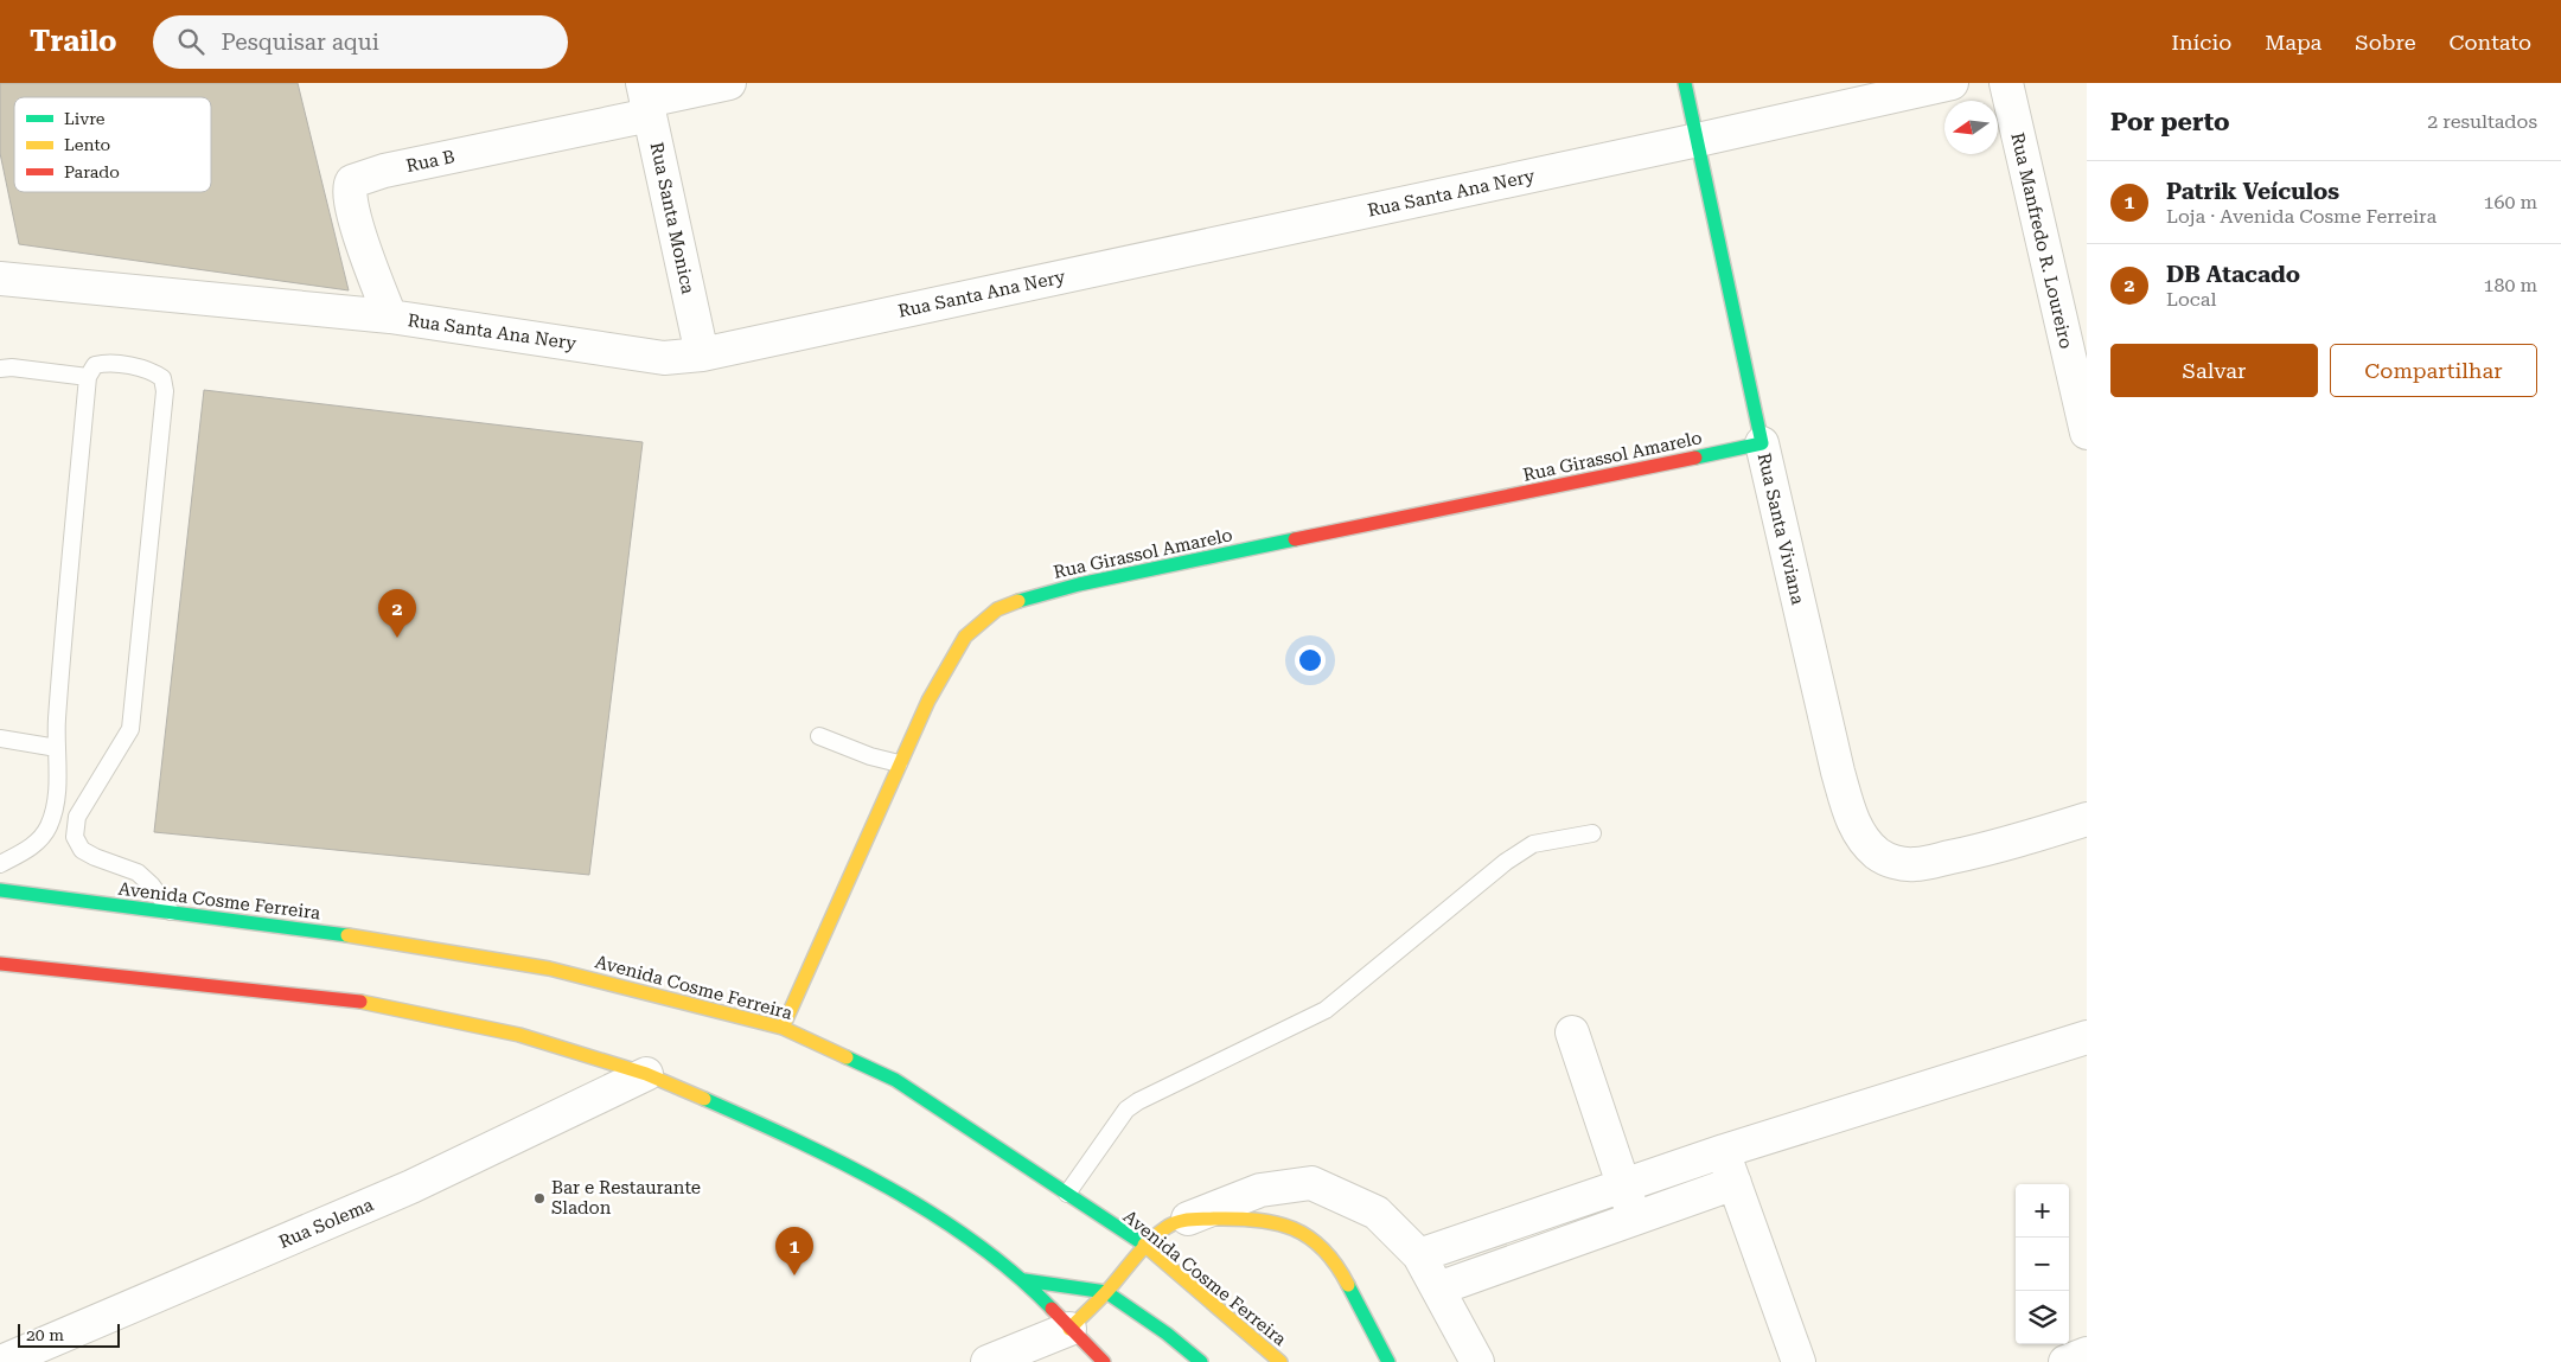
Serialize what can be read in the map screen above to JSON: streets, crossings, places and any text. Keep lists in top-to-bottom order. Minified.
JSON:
{"streets":{"main road":["Rua Girassol Amarelo","Rua Santa Viviana","Avenida Cosme Ferreira"],"street":["Rua B","Rua Santa Ana Nery","Rua Santa Monica","Rua Manfredo R. Loureiro","Rua Solema"]},"crossings":[["Rua B","Rua Santa Ana Nery"],["Rua B","Rua Santa Monica"],["Rua Santa Ana Nery","Rua Santa Monica"],["Rua Santa Ana Nery","Rua Santa Viviana"],["Rua Girassol Amarelo","Rua Santa Viviana"],["Rua Girassol Amarelo","Avenida Cosme Ferreira"]],"places":["Bar e Restaurante Sladon"],"legend":["Livre","Lento","Parado"],"scale_bar":"20 m","north":"left","page":{"header":"Trailo","search":"Pesquisar aqui","nav":["Início","Mapa","Sobre","Contato"],"heading":["Por perto","2 resultados"],"list":[{"mark":"1","name":"Patrik Veículos","note":"Loja · Avenida Cosme Ferreira","value":"160 m"},{"mark":"2","name":"DB Atacado","note":"Local","value":"180 m"}],"buttons":["Salvar","Compartilhar"],"pins":["2","1"],"map_buttons":["+","−"],"scale":"20 m"}}
